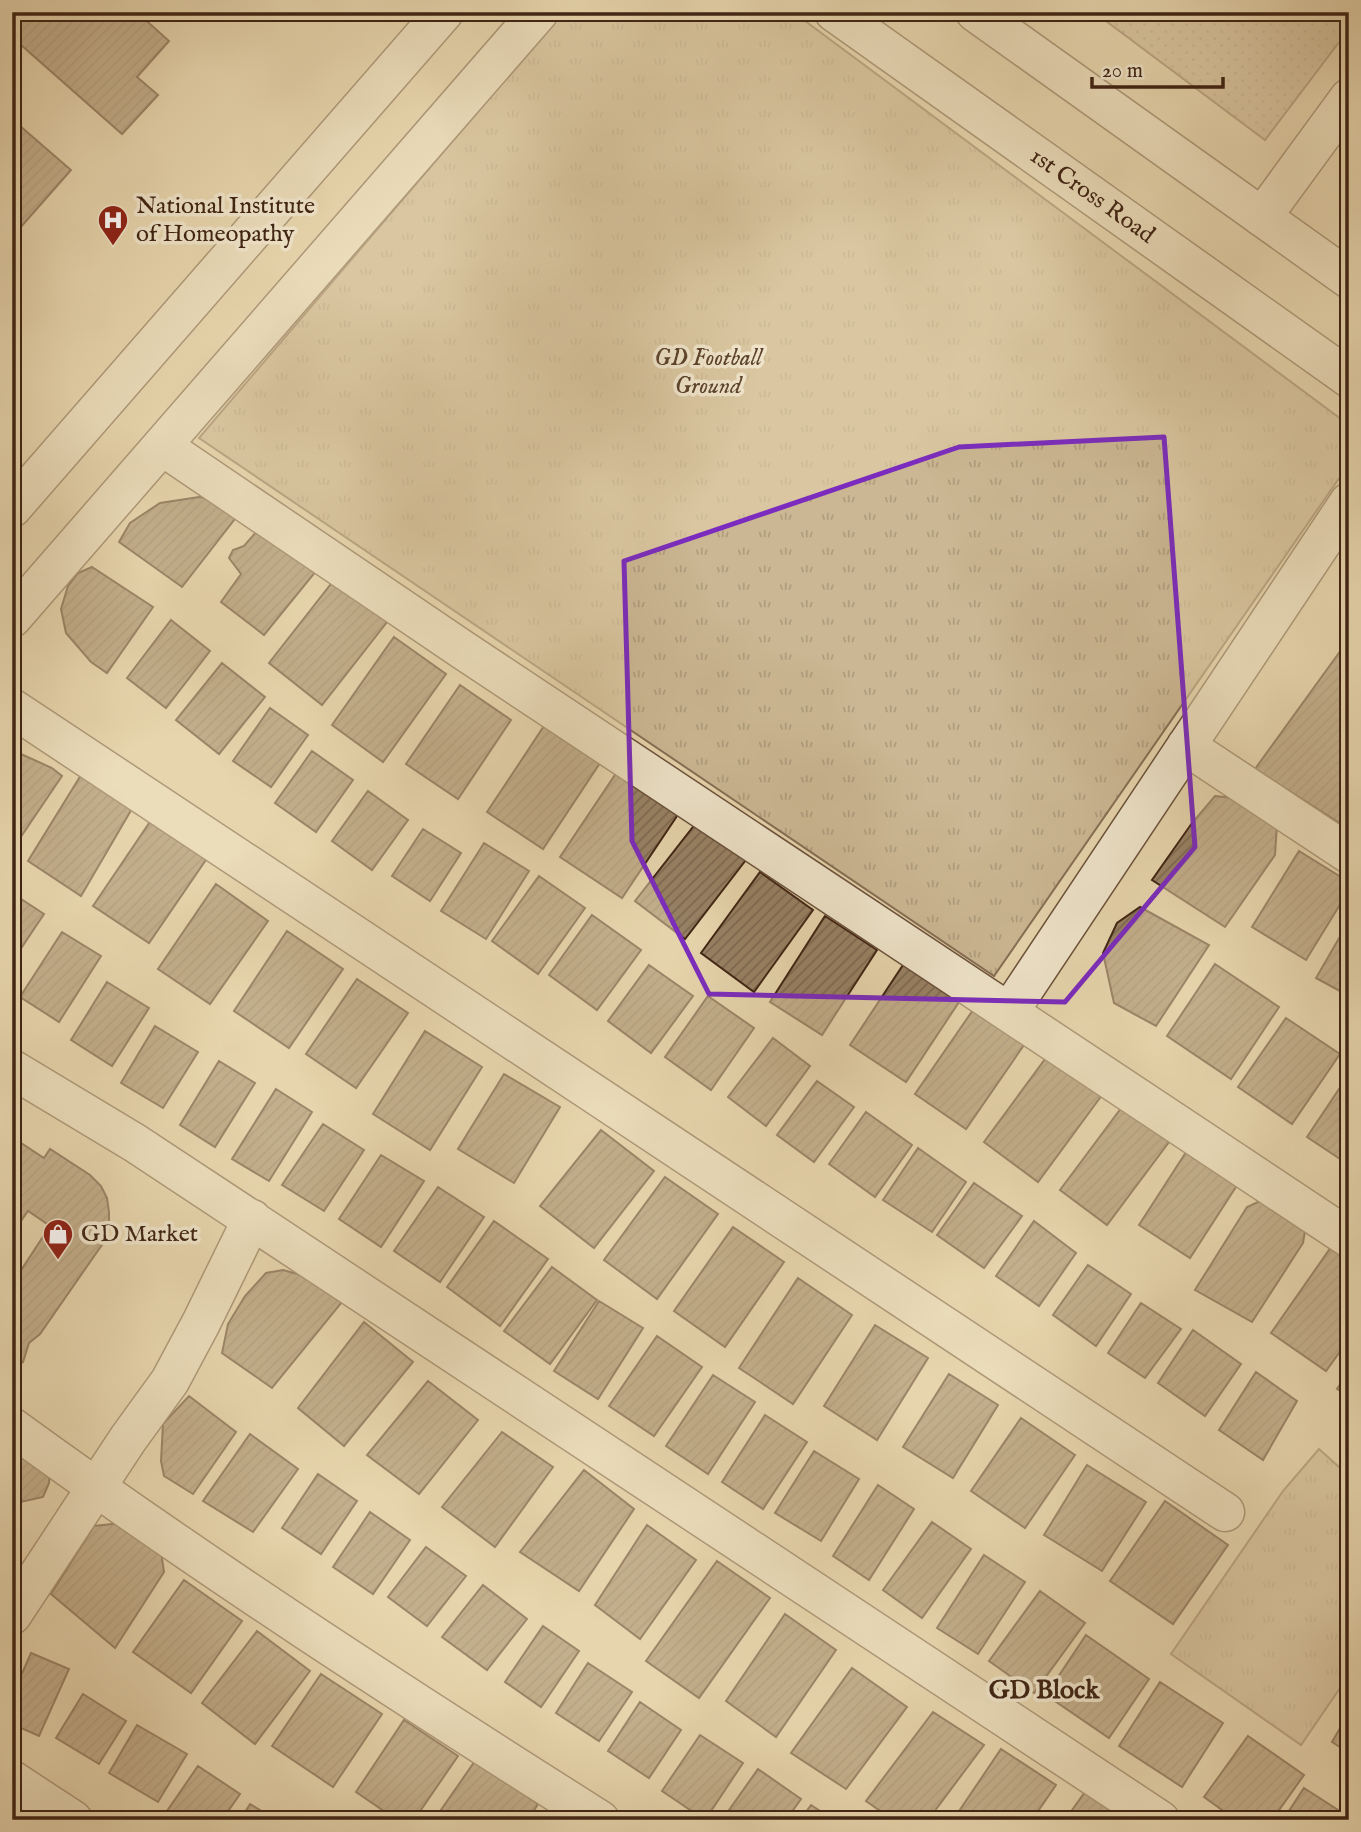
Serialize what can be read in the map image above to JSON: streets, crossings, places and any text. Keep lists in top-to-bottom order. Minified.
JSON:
{"streets":{"street":["1st Cross Road"]},"districts":["GD Block"],"parks":["GD Football Ground"],"places":{"hospital":["National Institute of Homeopathy"],"shop":["GD Market"]},"scale_bar":"20 m"}
